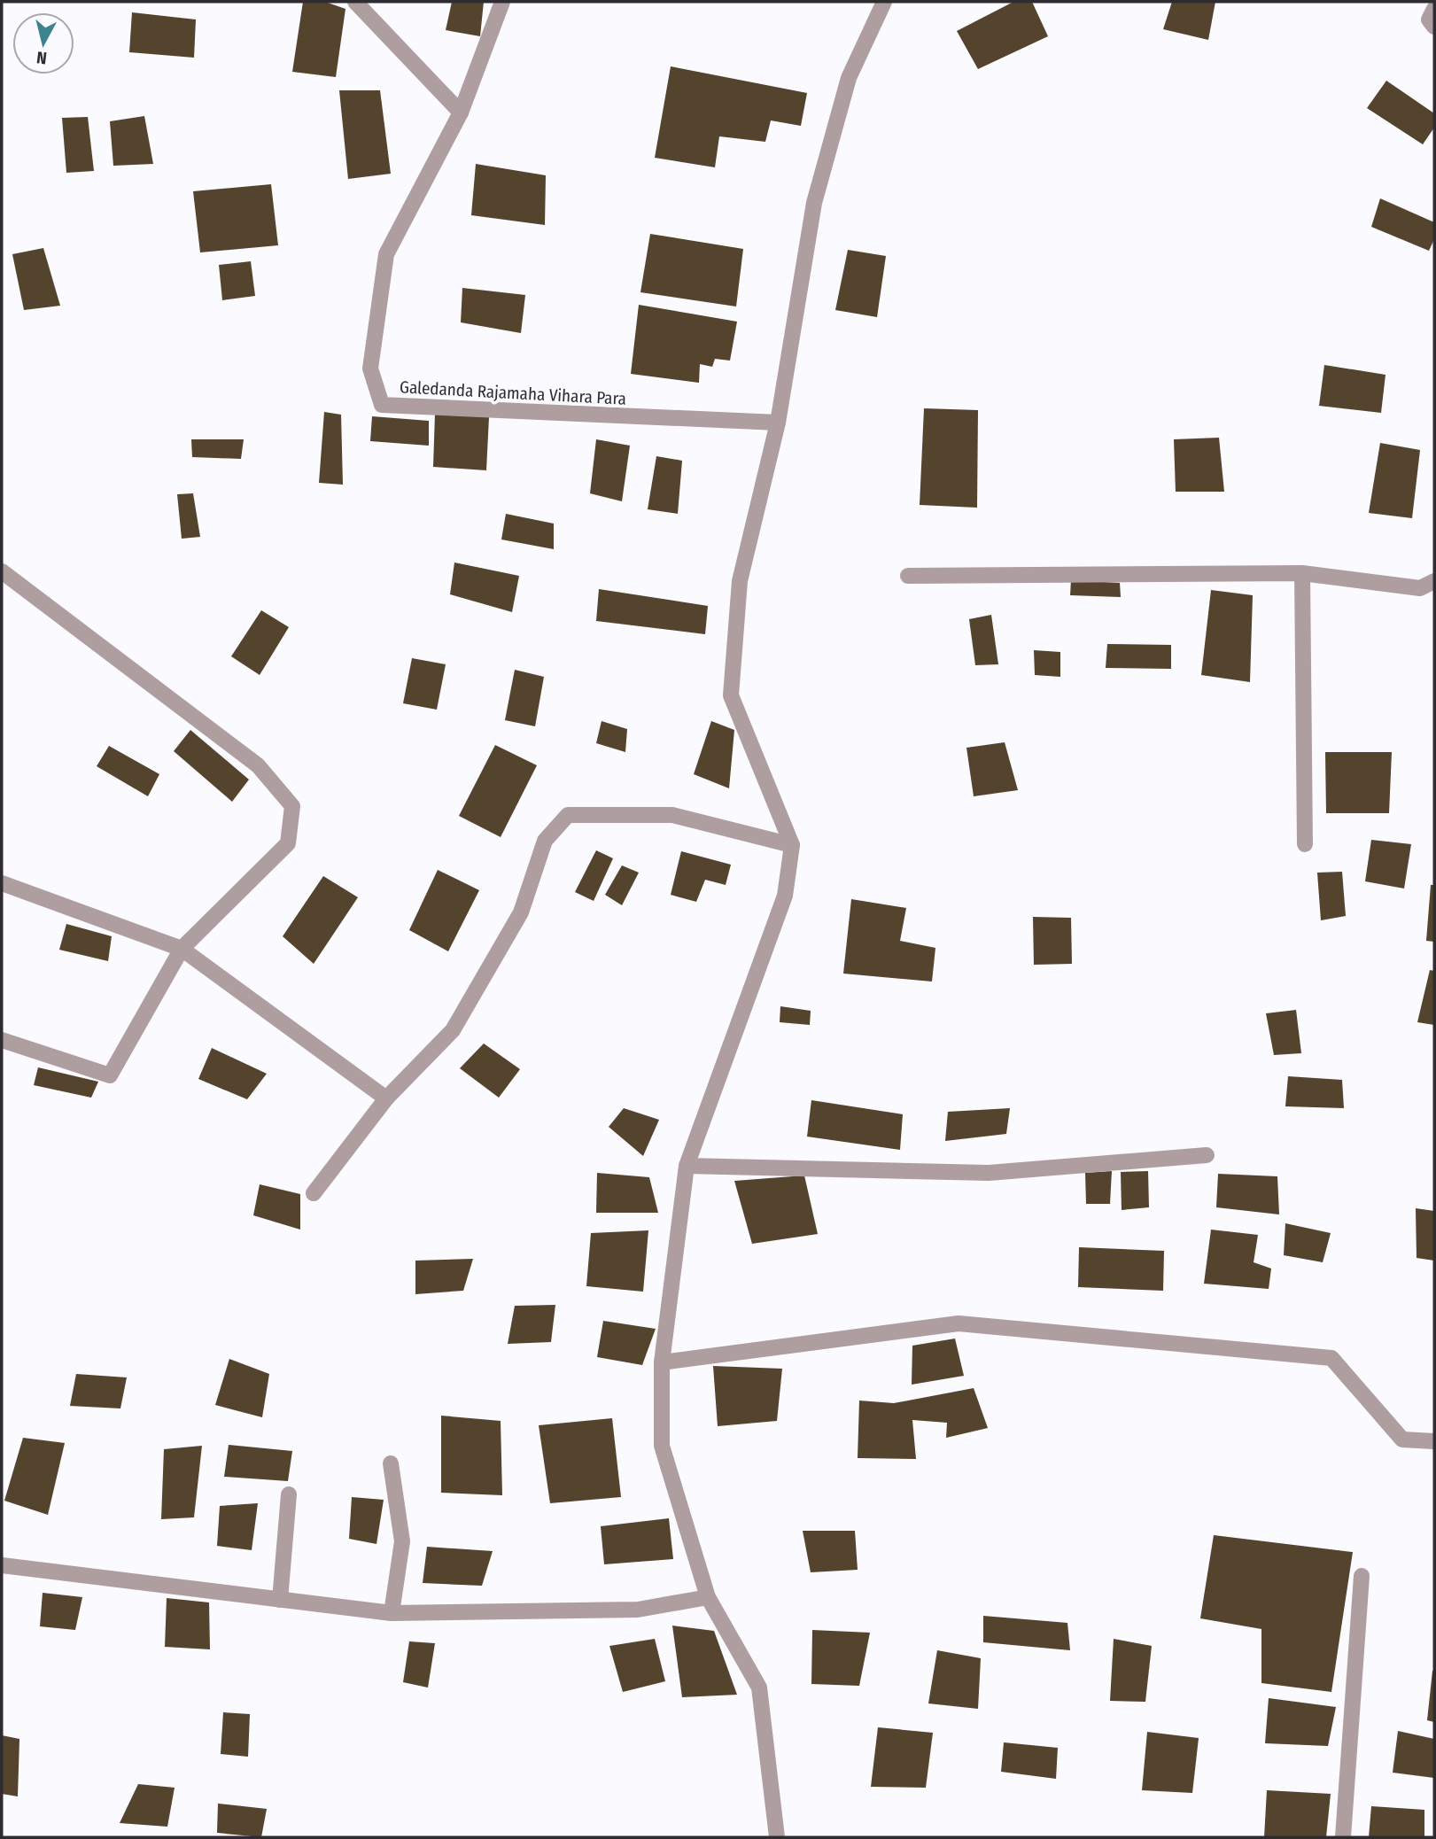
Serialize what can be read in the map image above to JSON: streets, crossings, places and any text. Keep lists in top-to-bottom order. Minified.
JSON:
{"streets":{"street":["Galedanda Rajamaha Vihara Para"]},"north":"bottom"}
